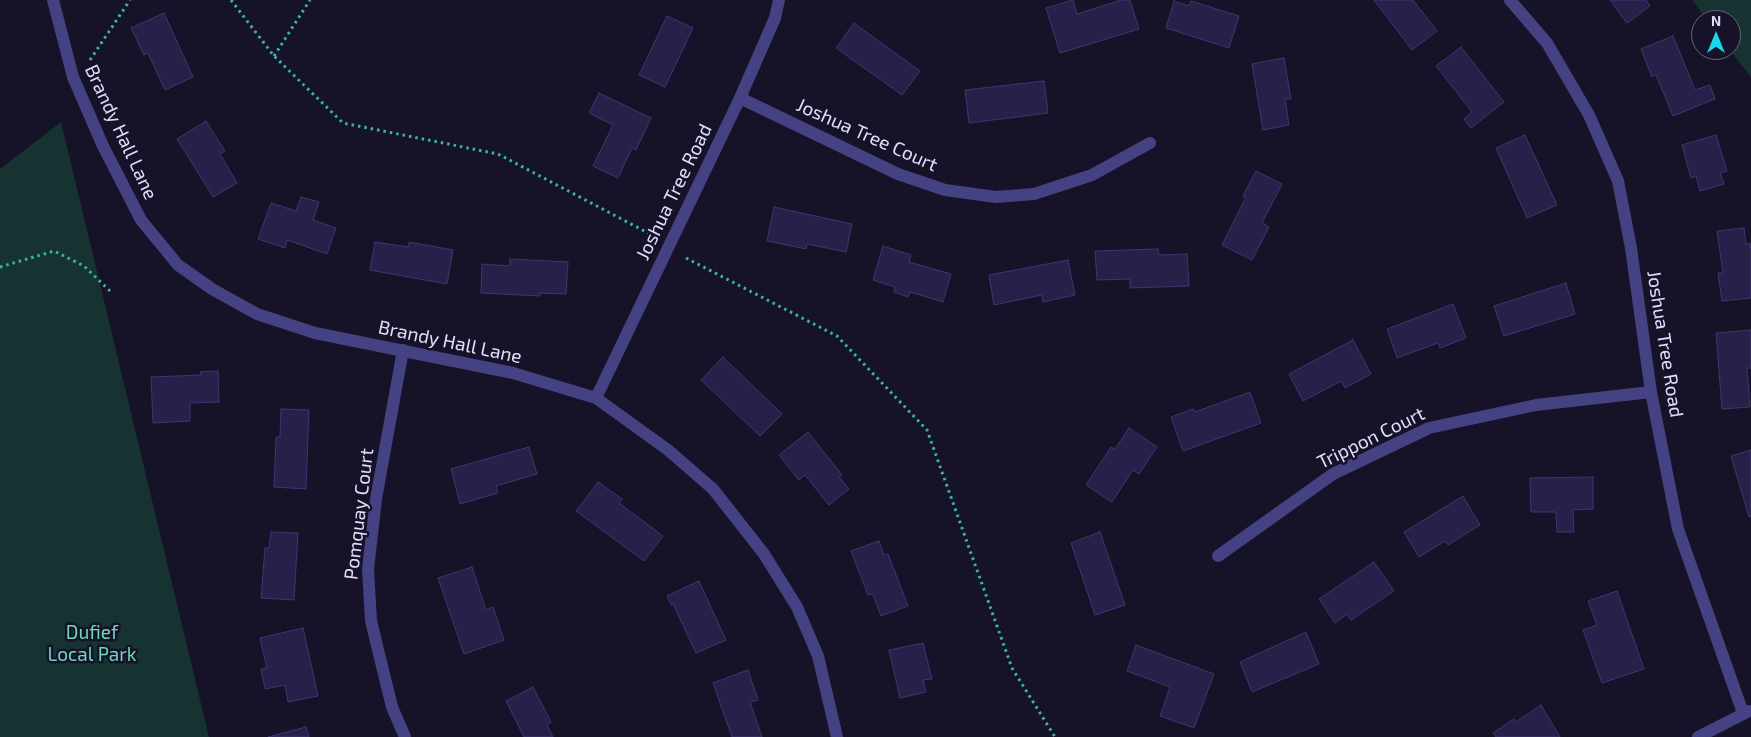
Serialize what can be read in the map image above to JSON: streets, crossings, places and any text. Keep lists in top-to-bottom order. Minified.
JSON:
{"streets":{"street":["Brandy Hall Lane","Joshua Tree Court","Joshua Tree Road","Trippon Court","Pomquay Court"]},"crossings":[["Brandy Hall Lane","Joshua Tree Road"],["Brandy Hall Lane","Pomquay Court"],["Joshua Tree Court","Joshua Tree Road"],["Joshua Tree Road","Trippon Court"]],"parks":["Dufief Local Park"],"north":"top"}
